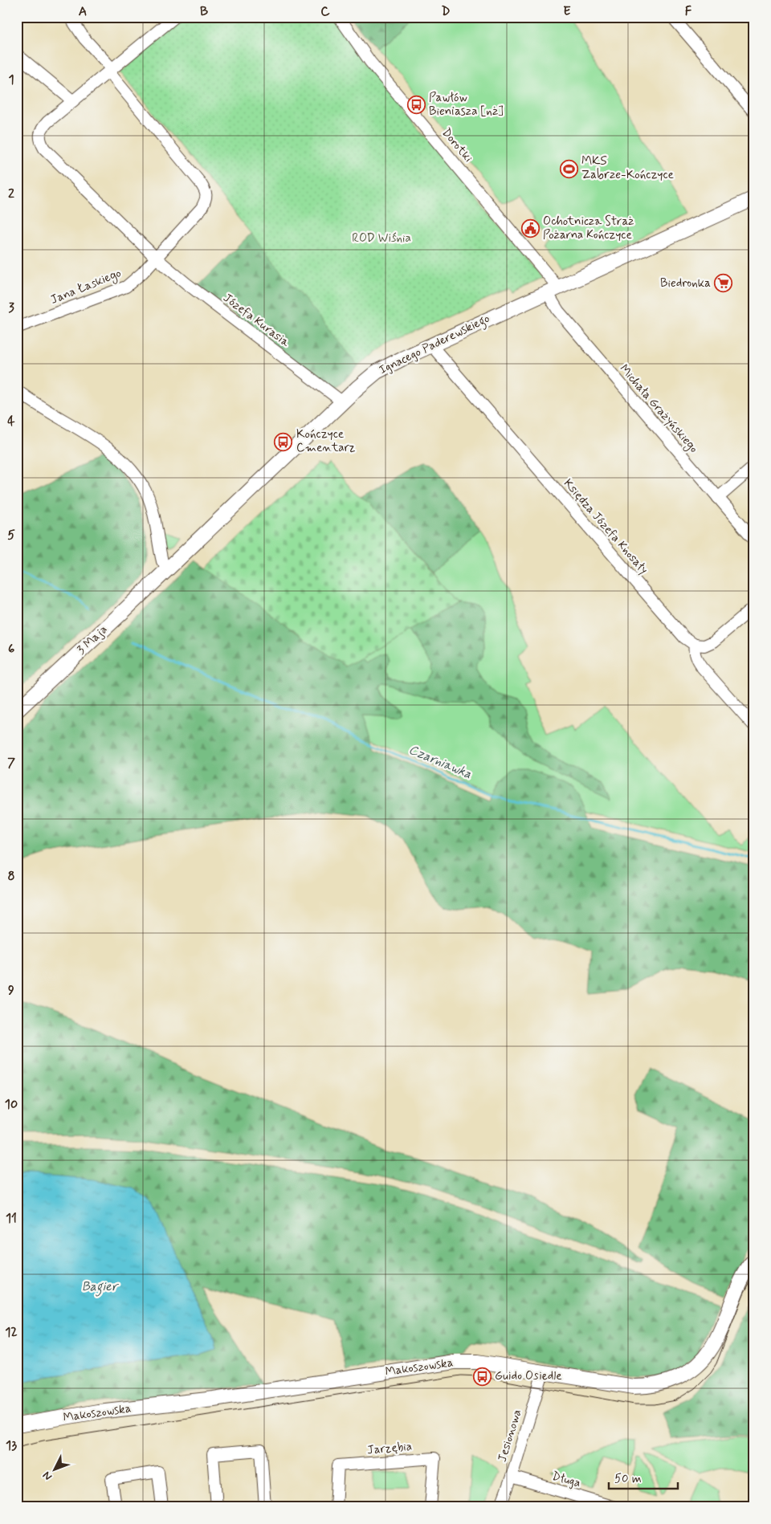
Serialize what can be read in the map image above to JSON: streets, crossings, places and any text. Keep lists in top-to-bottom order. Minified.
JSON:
{"streets":{"main road":["Ignacego Paderewskiego","3 Maja","Makoszowska"],"street":["Dorotki","Jana Łaskiego","Józefa Kurasia","Michała Grażyńskiego","Księdza Józefa Knosały","Jesionowa","Jarzębia","Długa"]},"crossings":[["Dorotki","Ignacego Paderewskiego"],["Dorotki","Michała Grażyńskiego"],["Jana Łaskiego","Józefa Kurasia"],["Józefa Kurasia","Ignacego Paderewskiego"],["Ignacego Paderewskiego","Michała Grażyńskiego"],["Ignacego Paderewskiego","Księdza Józefa Knosały"],["Ignacego Paderewskiego","3 Maja"],["Makoszowska","Jesionowa"],["Jesionowa","Długa"]],"water":["Czarniawka","Bagier"],"parks":["ROD Wiśnia"],"places":{"bus stop":["Pawłów Bieniasza [nż]","Kończyce Cmentarz","Guido Osiedle"],"sports":["MKS Zabrze-Kończyce"],"public building":["Ochotnicza Straż Pożarna Kończyce"],"supermarket":["Biedronka"]},"scale_bar":"50 m","north":"bottom left","grid":{"columns":["A","B","C","D","E","F"],"rows":["1","2","3","4","5","6","7","8","9","10","11","12","13"]}}
